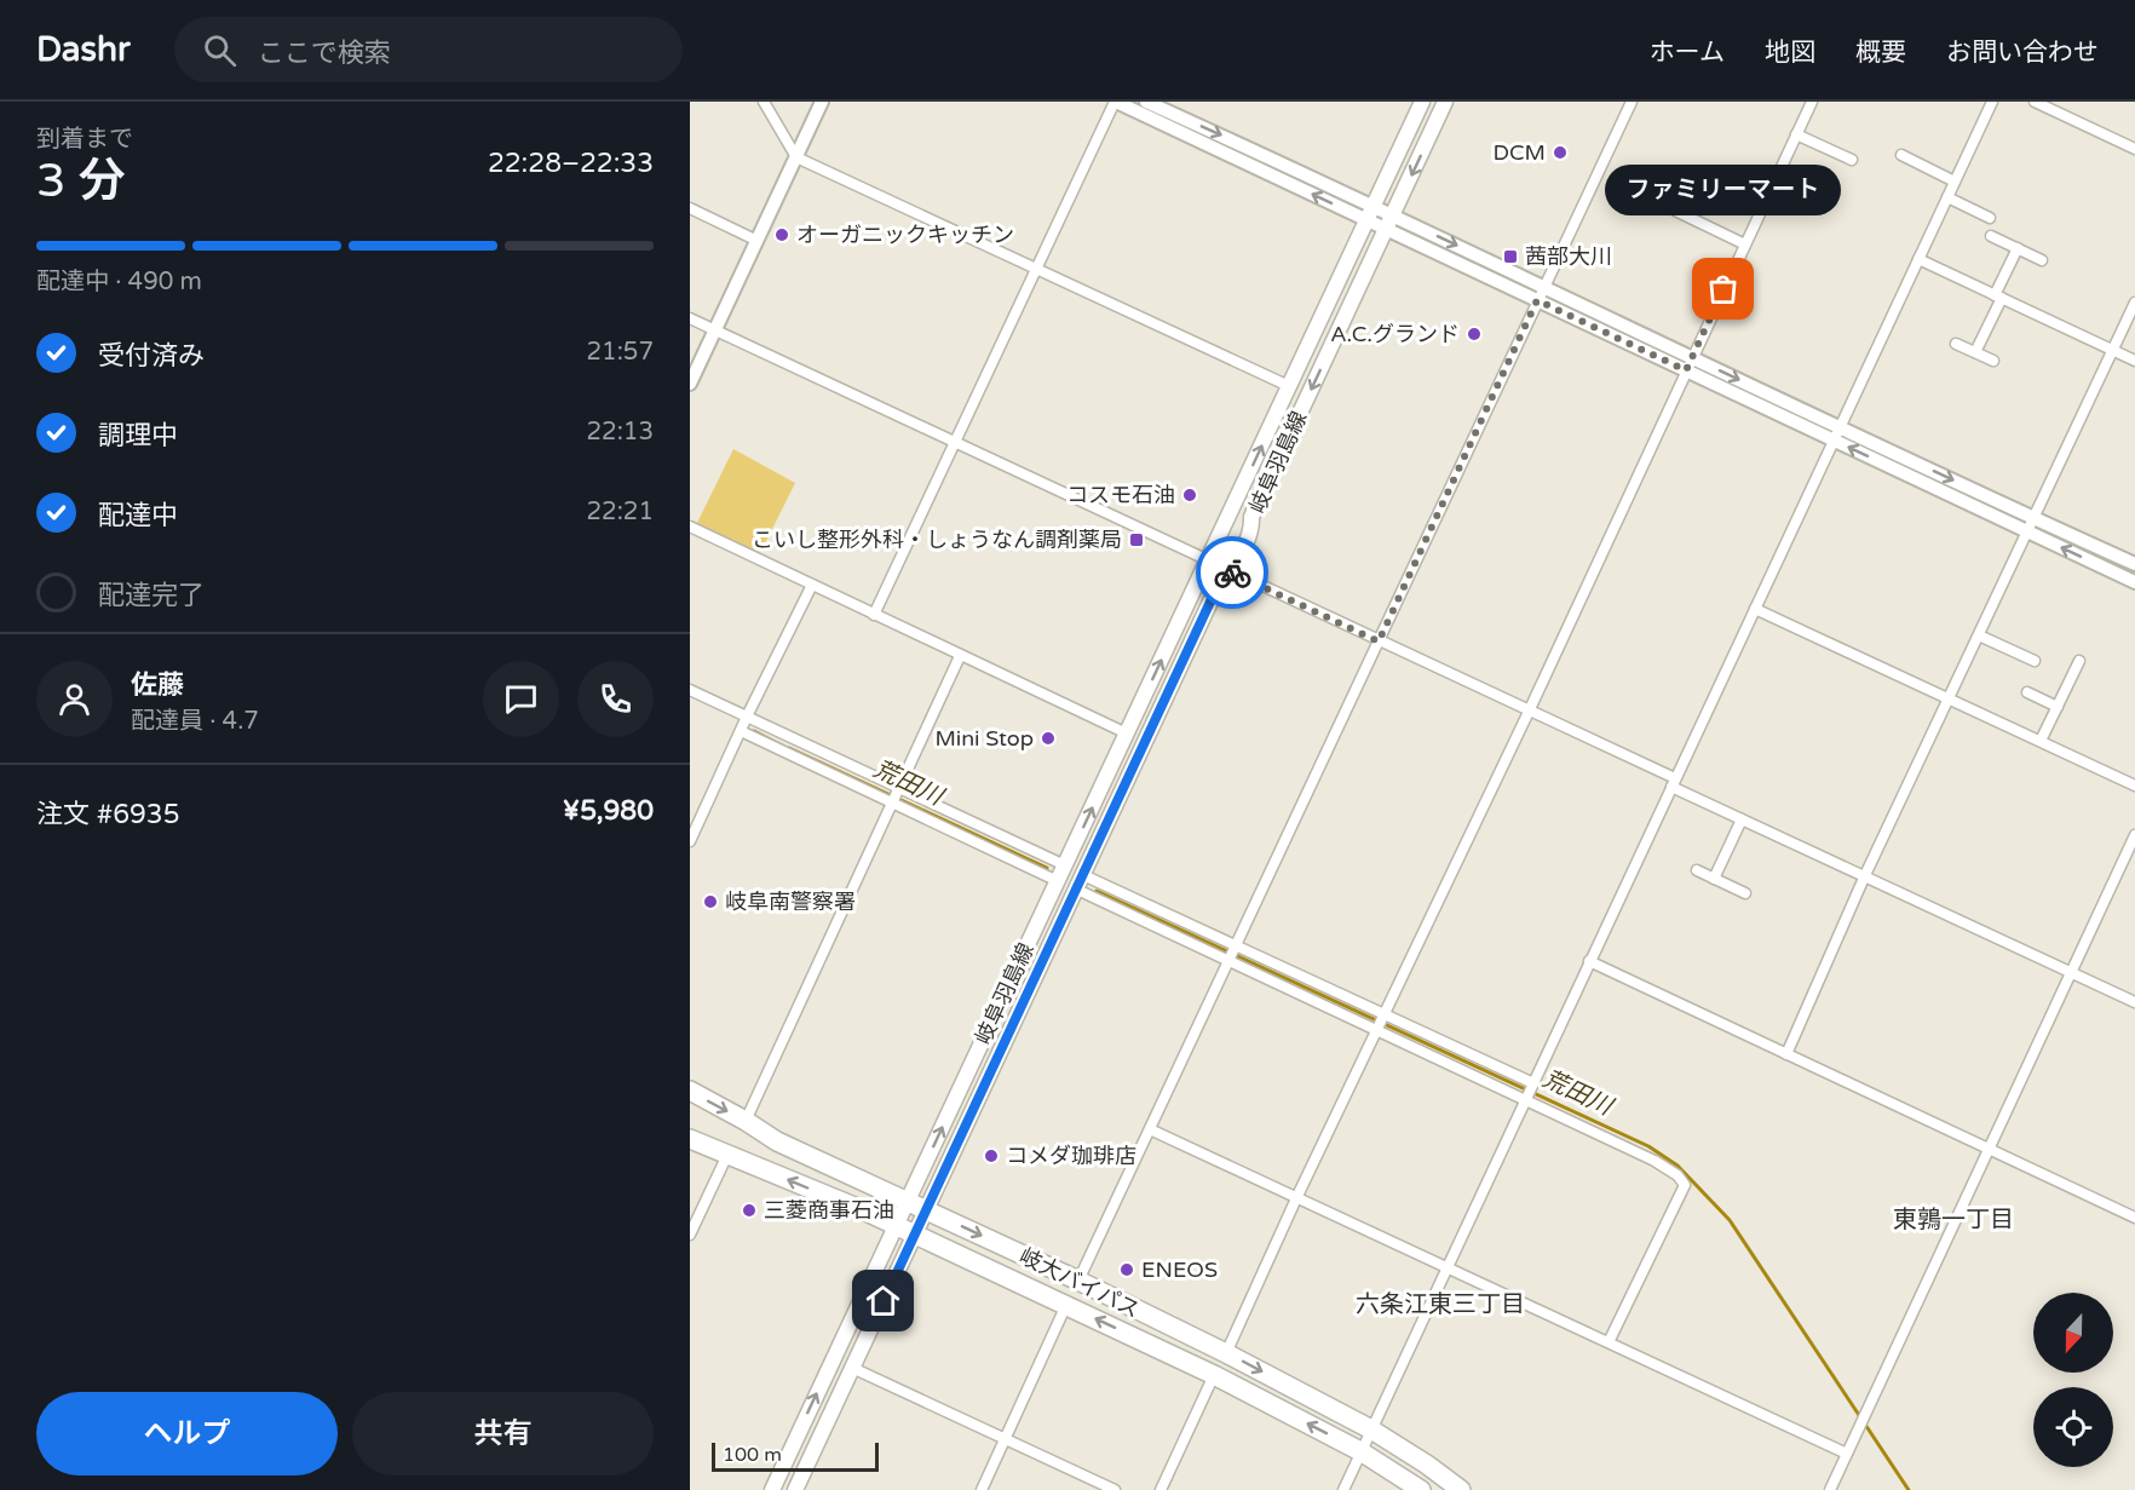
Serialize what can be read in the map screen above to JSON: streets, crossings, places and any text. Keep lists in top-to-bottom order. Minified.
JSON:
{"streets":{"highway":["岐大バイパス"],"main road":["岐阜羽島線"]},"crossings":[["岐阜羽島線","岐大バイパス"]],"districts":["東鶉一丁目","六条江東三丁目"],"water":["荒田川"],"places":{"other":["DCM","オーガニックキッチン","ファミリーマート","A.C.グランド","コスモ石油","Mini Stop","岐阜南警察署","コメダ珈琲店","三菱商事石油","ENEOS"],"transit":["茜部大川","こいし整形外科・しょうなん調剤薬局"]},"scale_bar":"100 m","north":"bottom","page":{"header":"Dashr","search":"ここで検索","nav":["ホーム","地図","概要","お問い合わせ"],"heading":["3 分","到着まで","22:28–22:33"],"panel":["佐藤","配達員 · 4.7","注文 #6935","¥5,980"],"bubble":"ファミリーマート","bar":"配達中 · 490 m","list":[["受付済み","21:57"],["調理中","22:13"],["配達中","22:21"],"配達完了"],"buttons":["ヘルプ","共有"],"scale":"100 m"}}
